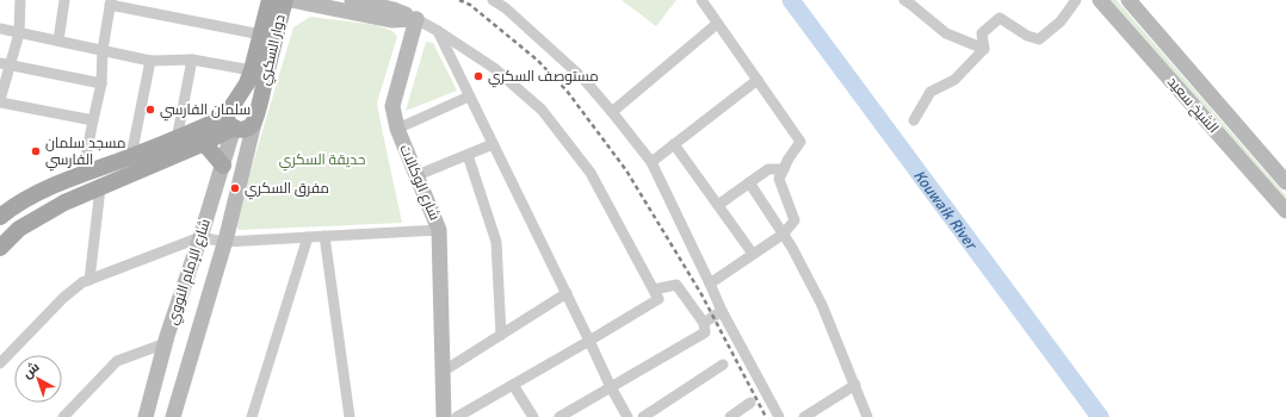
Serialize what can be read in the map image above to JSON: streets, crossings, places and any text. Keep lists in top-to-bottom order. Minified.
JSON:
{"streets":{"main road":["دوار السكري"],"street":["الشيخ سعيد","شارع الوكالات","شارع الإمام النووي"]},"crossings":[["دوار السكري","شارع الإمام النووي"]],"water":["Kouwaik River"],"parks":["حديقة السكري"],"places":["مستوصف السكري","سلمان الفارسي","مسجد سلمان الفارسي","مفرق السكري"],"north":"top left"}
